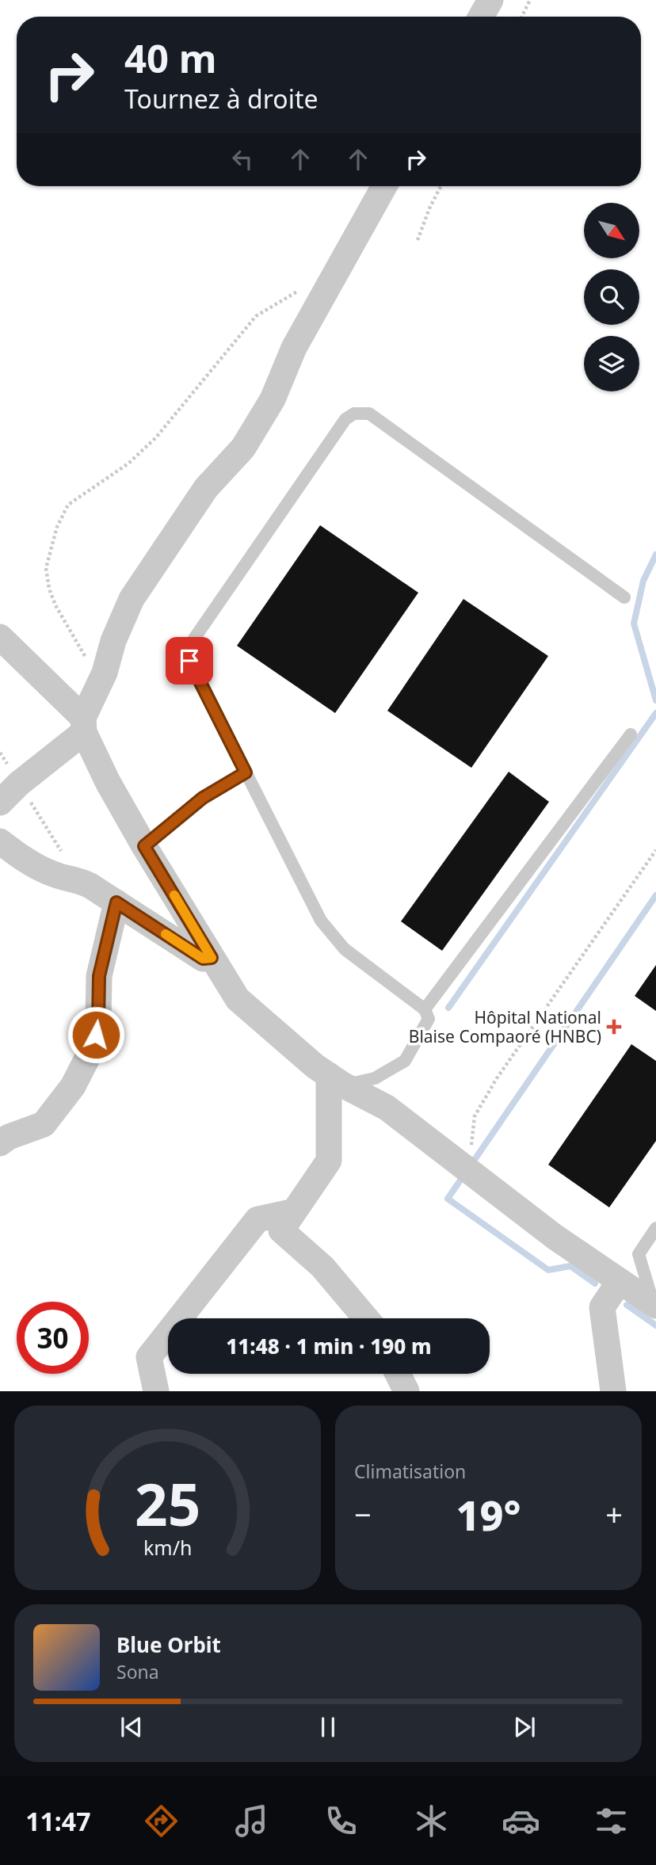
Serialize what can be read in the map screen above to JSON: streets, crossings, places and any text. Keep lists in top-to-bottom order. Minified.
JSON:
{"places":{"health":["Hôpital National Blaise Compaoré (HNBC)"]},"north":"bottom right","page":{"turn":["40 m","Tournez à droite"],"limit":"30","trip":"11:48 · 1 min · 190 m","tile":"Climatisation","heat":["−","19°","+"],"song":["Blue Orbit","Sona"],"tabs":"11:47","gauge":["25","km/h"]}}
